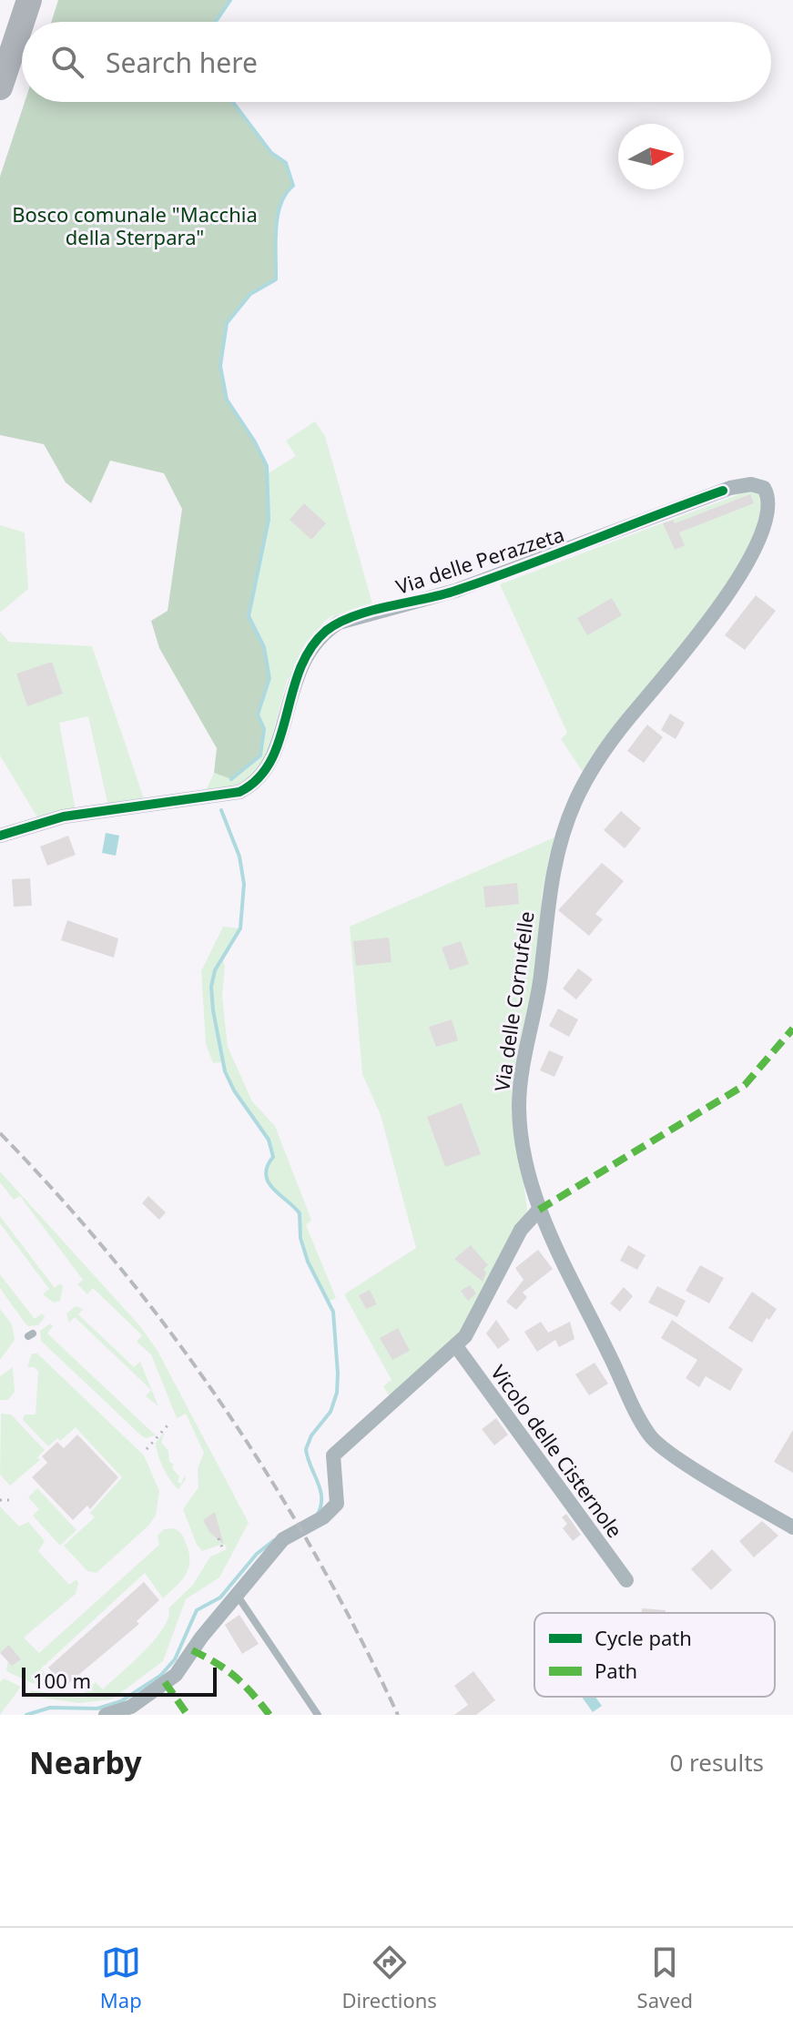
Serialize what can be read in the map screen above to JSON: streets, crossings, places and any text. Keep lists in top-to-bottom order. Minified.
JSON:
{"streets":{"street":["Via delle Perazzeta","Via delle Cornufelle","Vicolo delle Cisternole"]},"crossings":[["Via delle Perazzeta","Via delle Cornufelle"]],"parks":["Bosco comunale \"Macchia della Sterpara\""],"legend":["Cycle path","Path"],"scale_bar":"100 m","north":"right","page":{"search":"Search here","scale":"100 m","heading":["Nearby","0 results"],"nav":["Map","Directions","Saved"]}}
